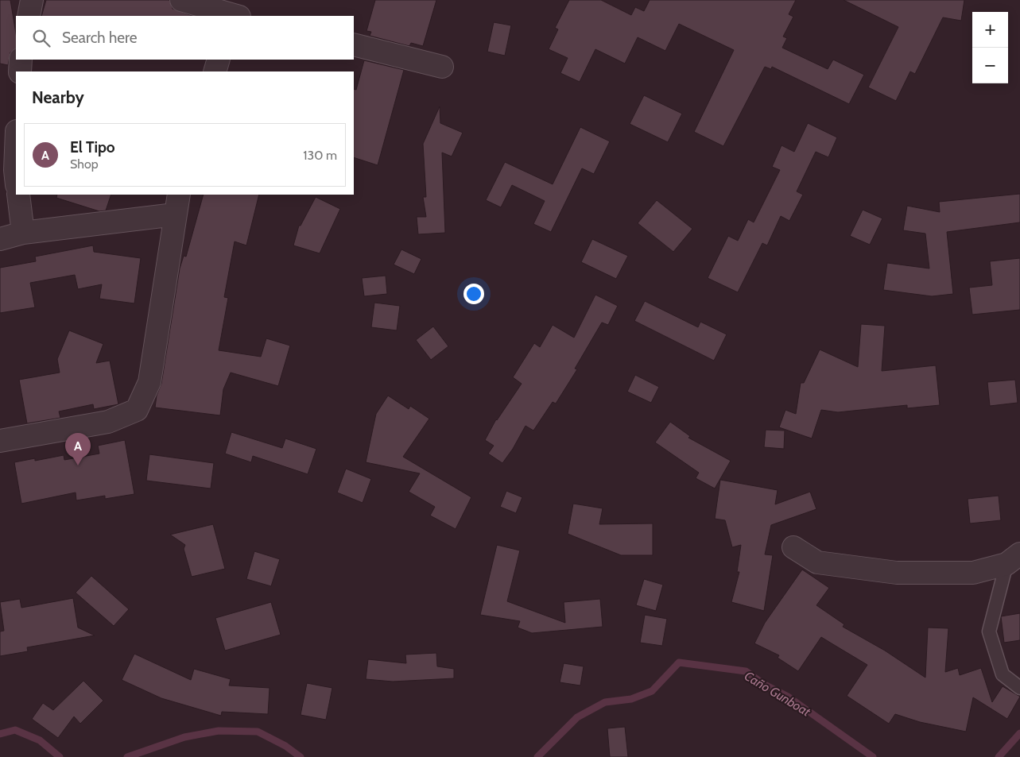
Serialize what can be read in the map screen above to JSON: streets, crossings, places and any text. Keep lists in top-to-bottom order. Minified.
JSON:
{"water":["Caño Gunboat"],"page":{"map_buttons":["+","−"],"search":"Search here","heading":"Nearby","list":[{"mark":"A","name":"El Tipo","note":"Shop","value":"130 m"}],"pins":"A"}}
